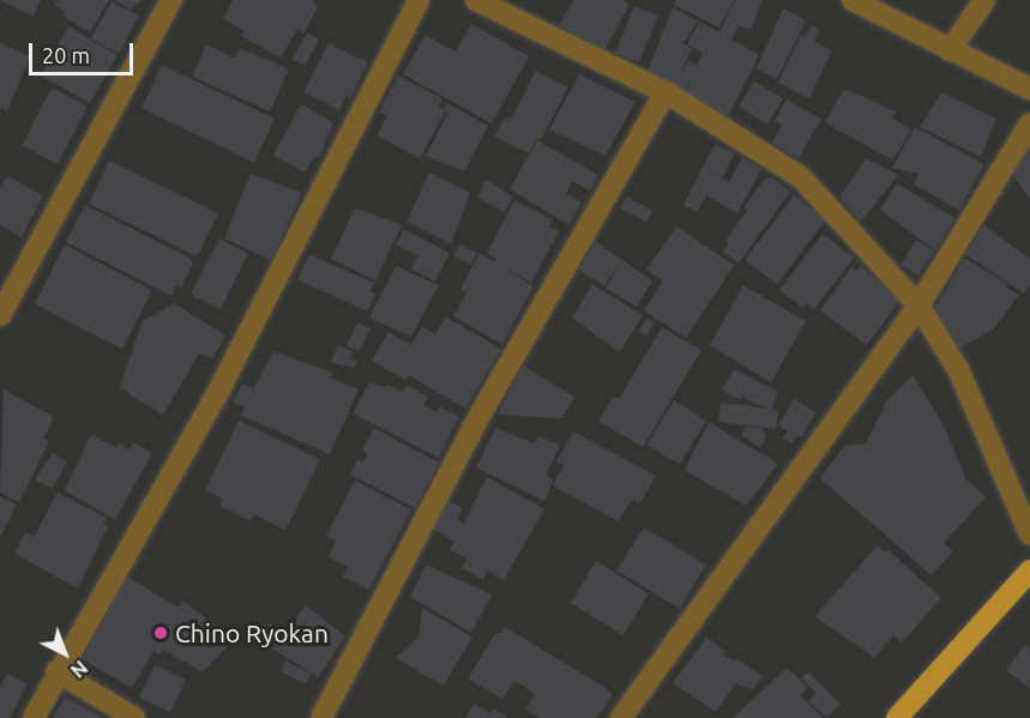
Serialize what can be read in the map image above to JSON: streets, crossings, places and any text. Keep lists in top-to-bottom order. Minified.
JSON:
{"places":["Chino Ryokan"],"scale_bar":"20 m","north":"bottom right"}
